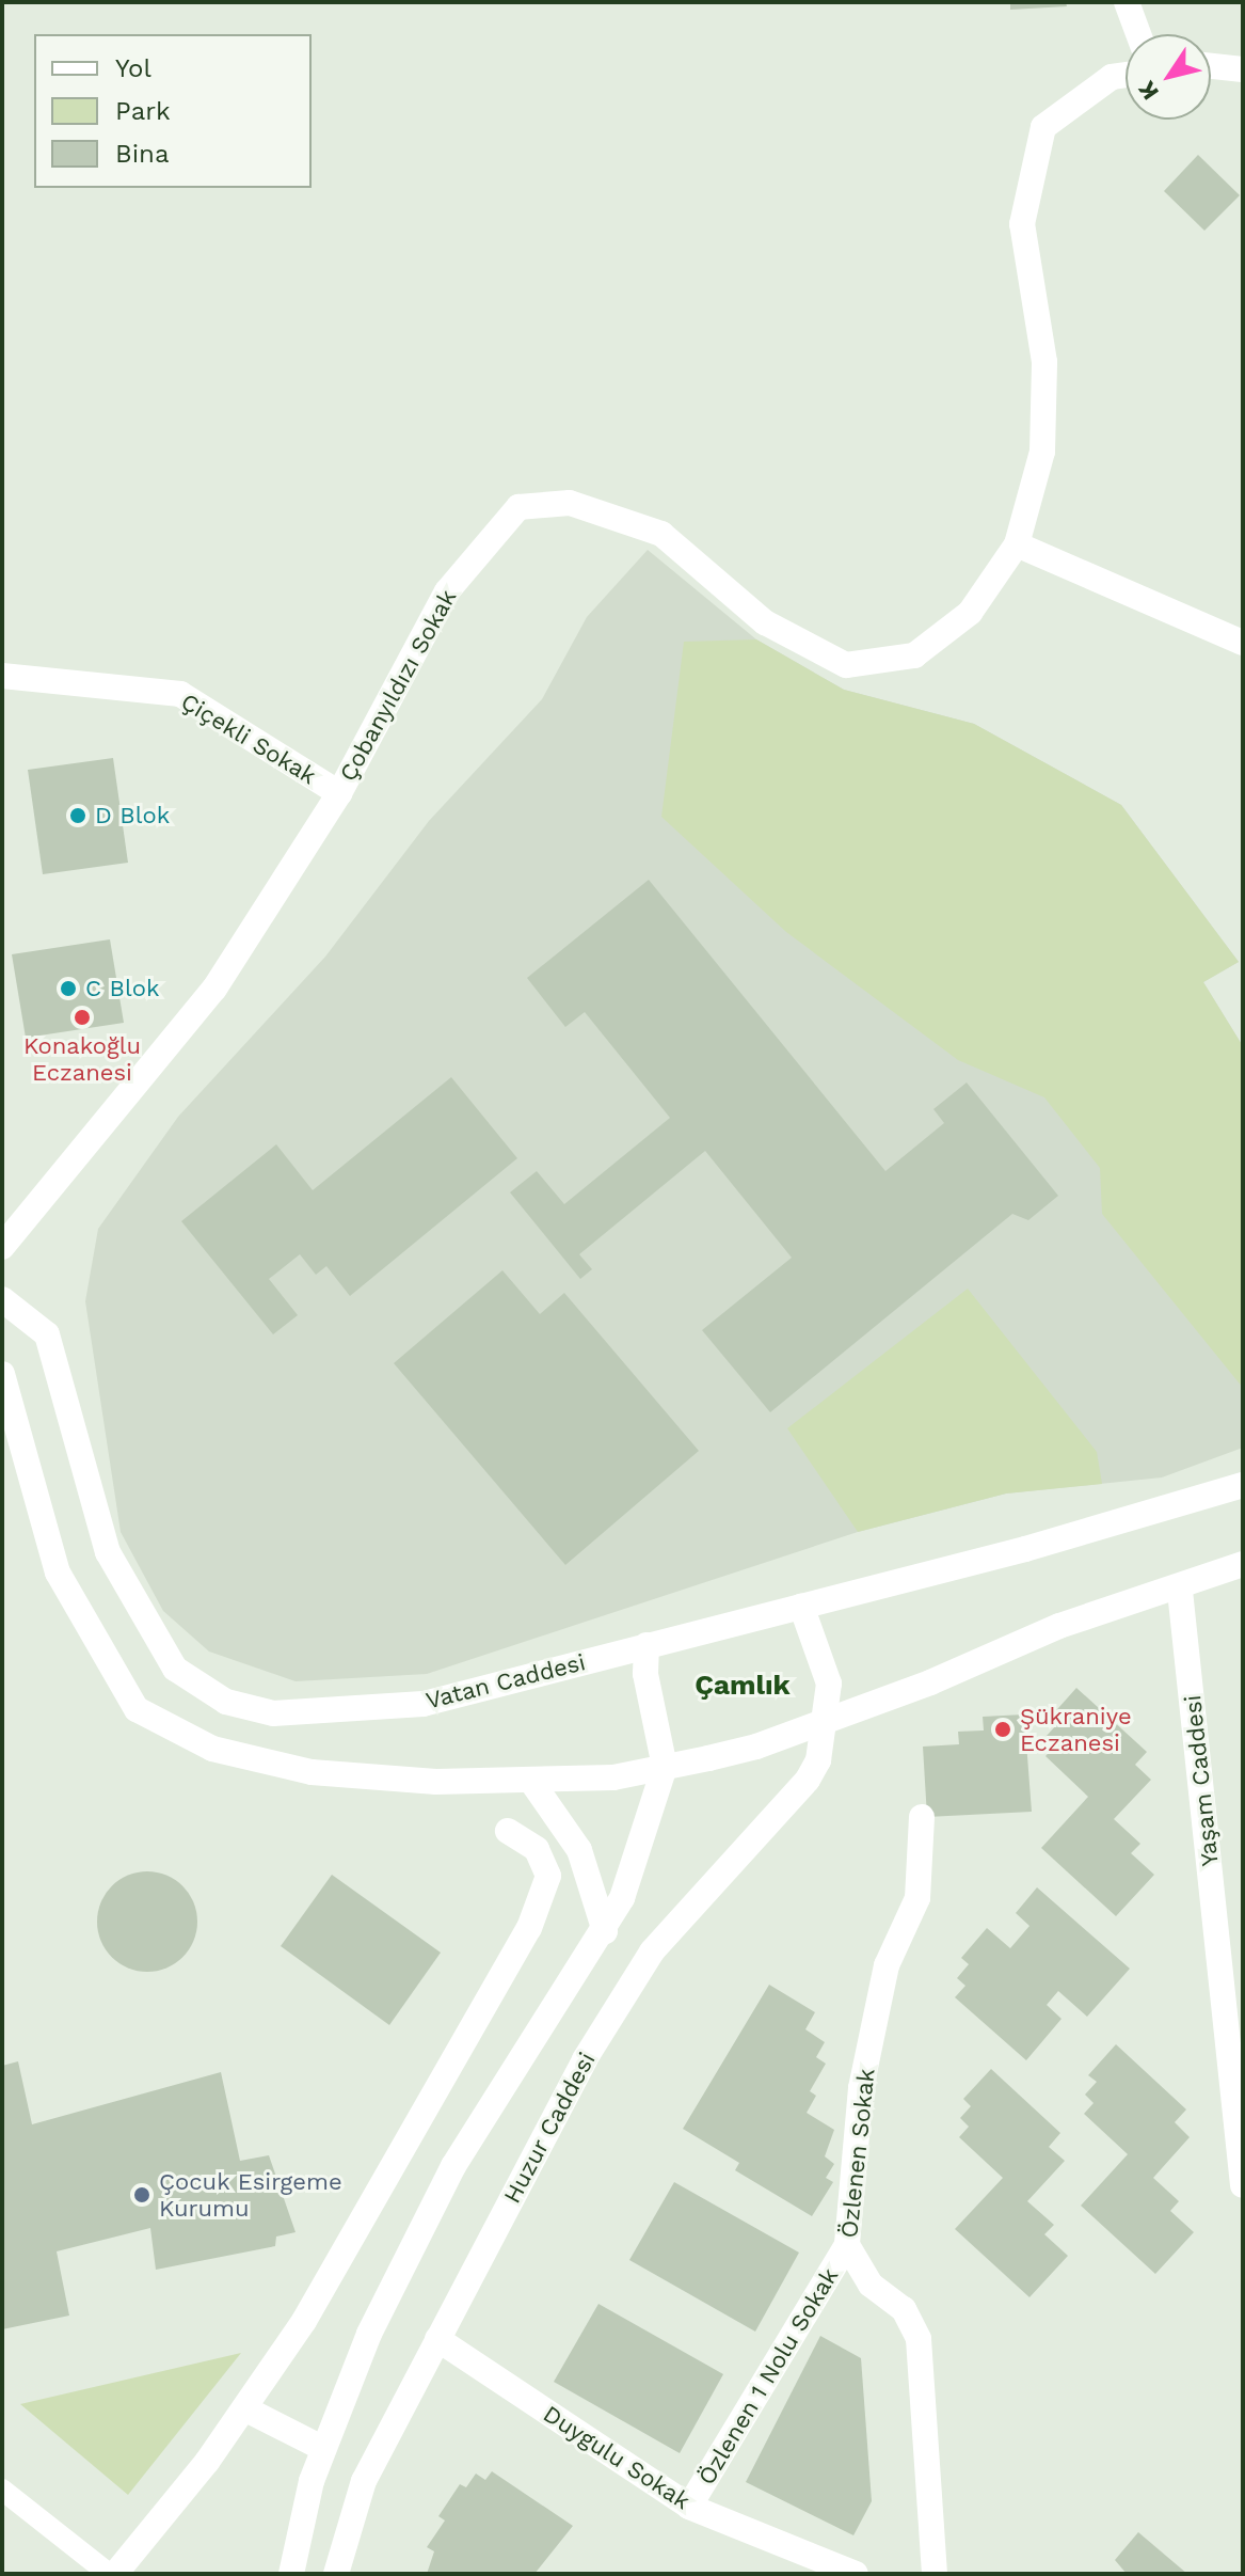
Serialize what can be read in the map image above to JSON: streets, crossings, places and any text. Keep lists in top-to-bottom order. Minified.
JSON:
{"streets":{"street":["Çobanyıldızı Sokak","Çiçekli Sokak","Vatan Caddesi","Yaşam Caddesi","Huzur Caddesi","Özlenen Sokak","Özlenen 1 Nolu Sokak","Duygulu Sokak"]},"crossings":[["Çobanyıldızı Sokak","Çiçekli Sokak"],["Vatan Caddesi","Huzur Caddesi"],["Huzur Caddesi","Duygulu Sokak"],["Özlenen Sokak","Özlenen 1 Nolu Sokak"],["Özlenen 1 Nolu Sokak","Duygulu Sokak"]],"districts":["Çamlık"],"places":["D Blok","C Blok","Konakoğlu Eczanesi","Şükraniye Eczanesi","Çocuk Esirgeme Kurumu"],"legend":["Yol","Park","Bina"],"north":"bottom left"}
